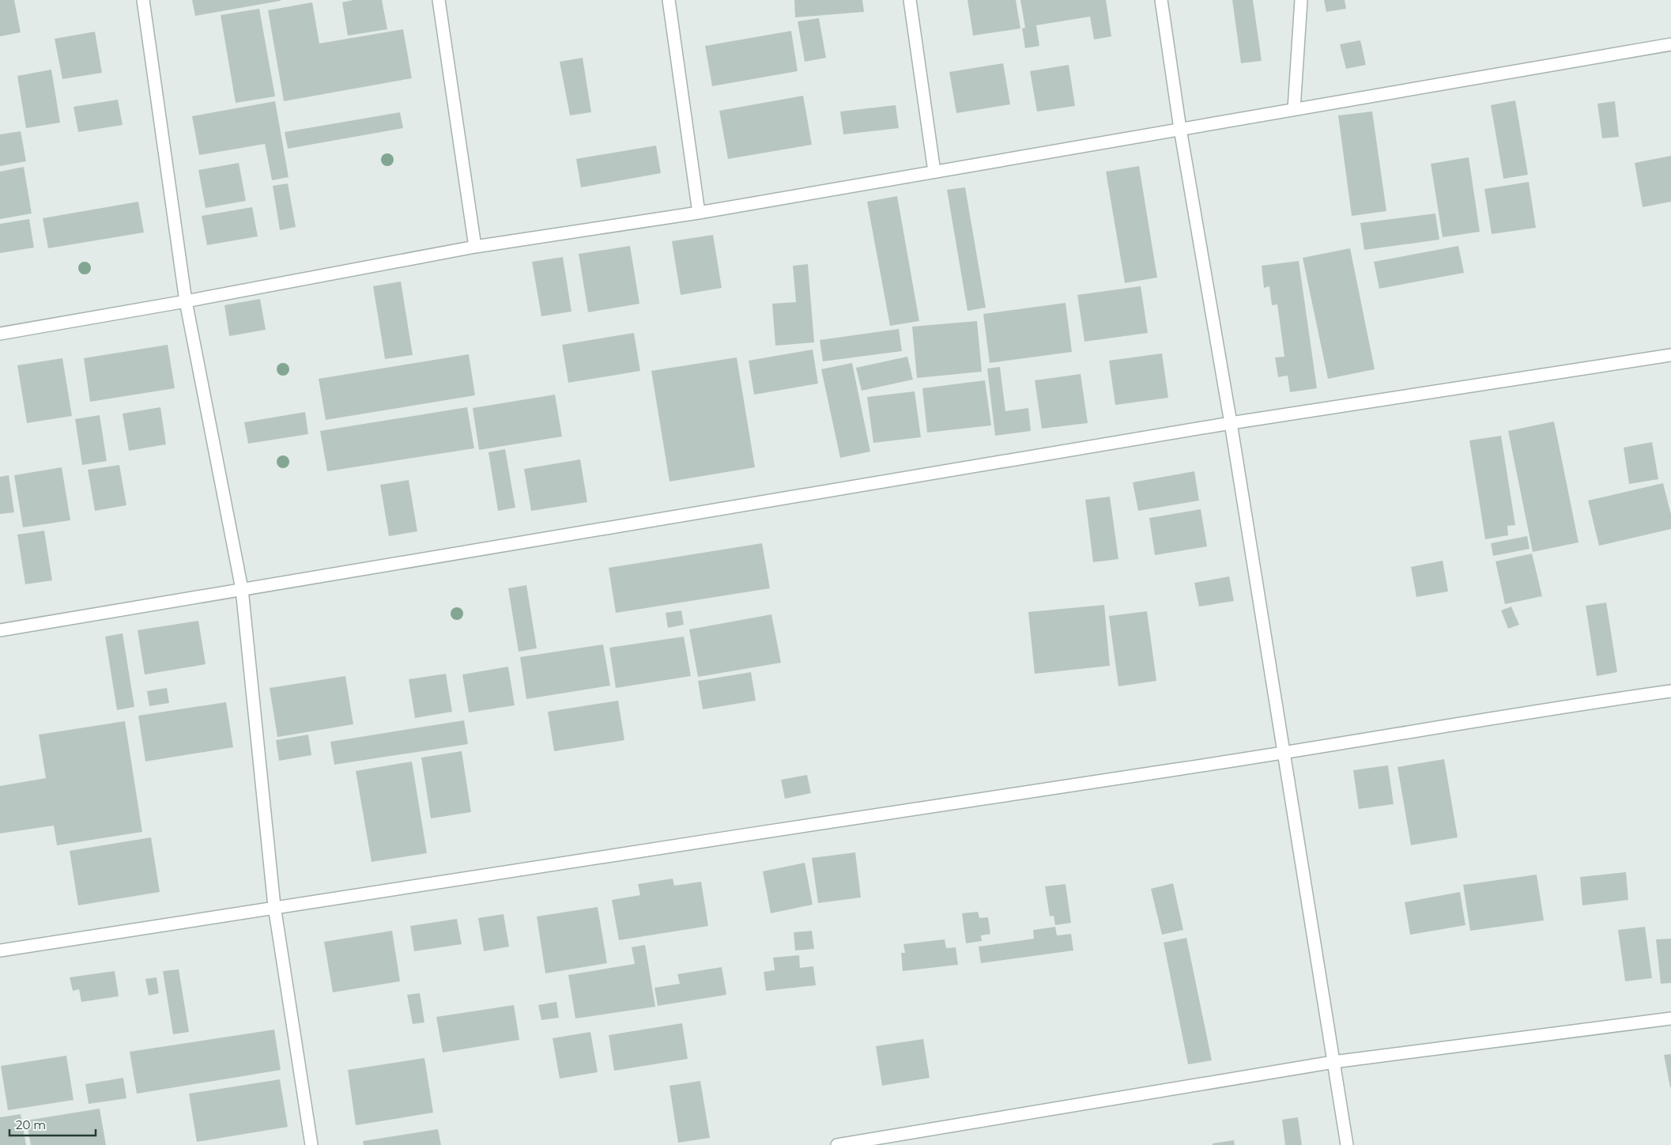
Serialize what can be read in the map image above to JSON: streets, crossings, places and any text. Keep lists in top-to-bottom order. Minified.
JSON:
{"scale_bar":"20 m"}
